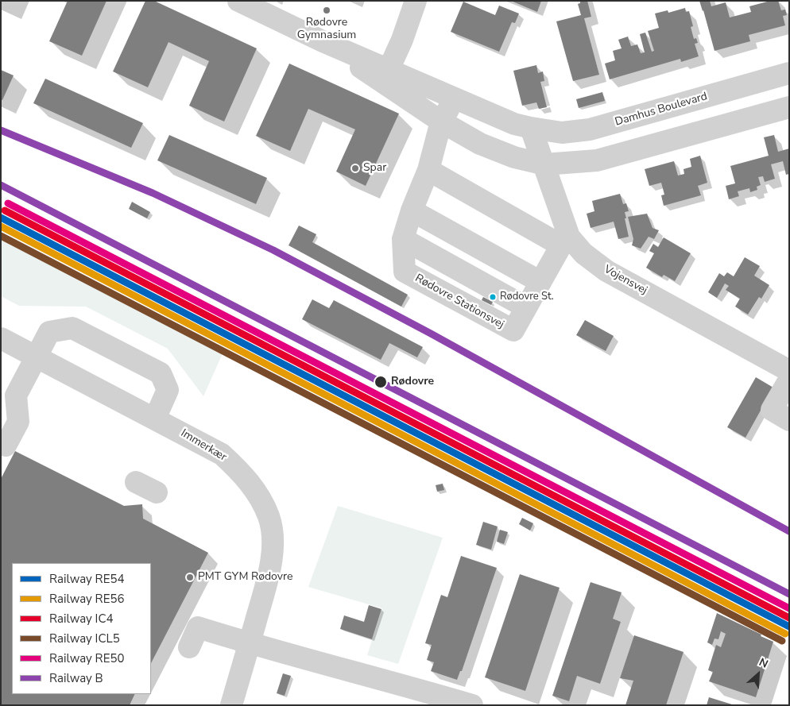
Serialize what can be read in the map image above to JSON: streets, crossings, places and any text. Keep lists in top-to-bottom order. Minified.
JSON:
{"streets":{"street":["Damhus Boulevard","Vojensvej","Rødovre Stationsvej","Immerkær"]},"crossings":[["Damhus Boulevard","Vojensvej"],["Vojensvej","Rødovre Stationsvej"]],"places":["Rødovre Gymnasium","Spar","Rødovre St.","Rødovre","PMT GYM Rødovre"],"lines":["rail line B","rail line RE50","rail line IC4","rail line RE54","rail line RE56","rail line ICL5"],"legend":["Railway RE54","Railway RE56","Railway IC4","Railway ICL5","Railway RE50","Railway B"],"north":"top right"}
